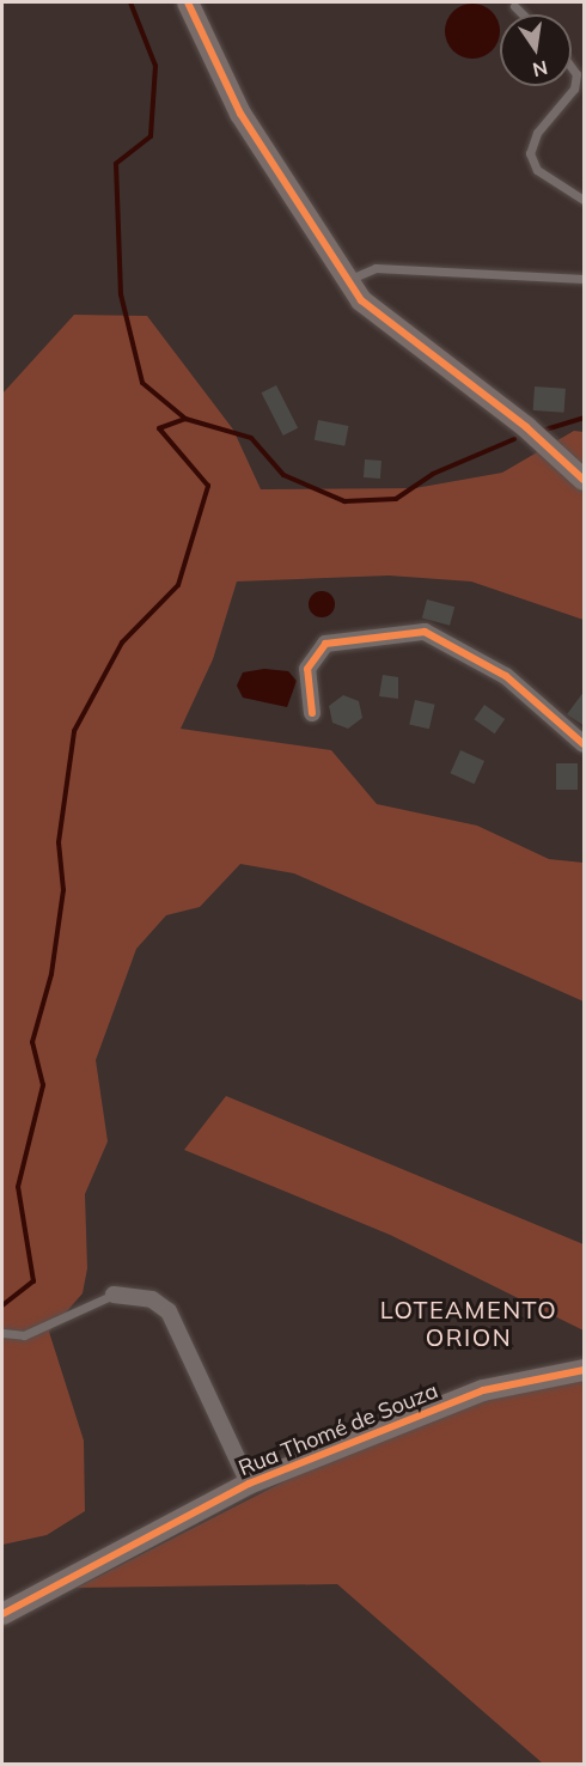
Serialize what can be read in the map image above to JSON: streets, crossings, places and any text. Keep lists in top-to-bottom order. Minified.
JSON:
{"streets":{"street":["Rua Thomé de Souza"]},"districts":["LOTEAMENTO ORION"],"north":"bottom"}
